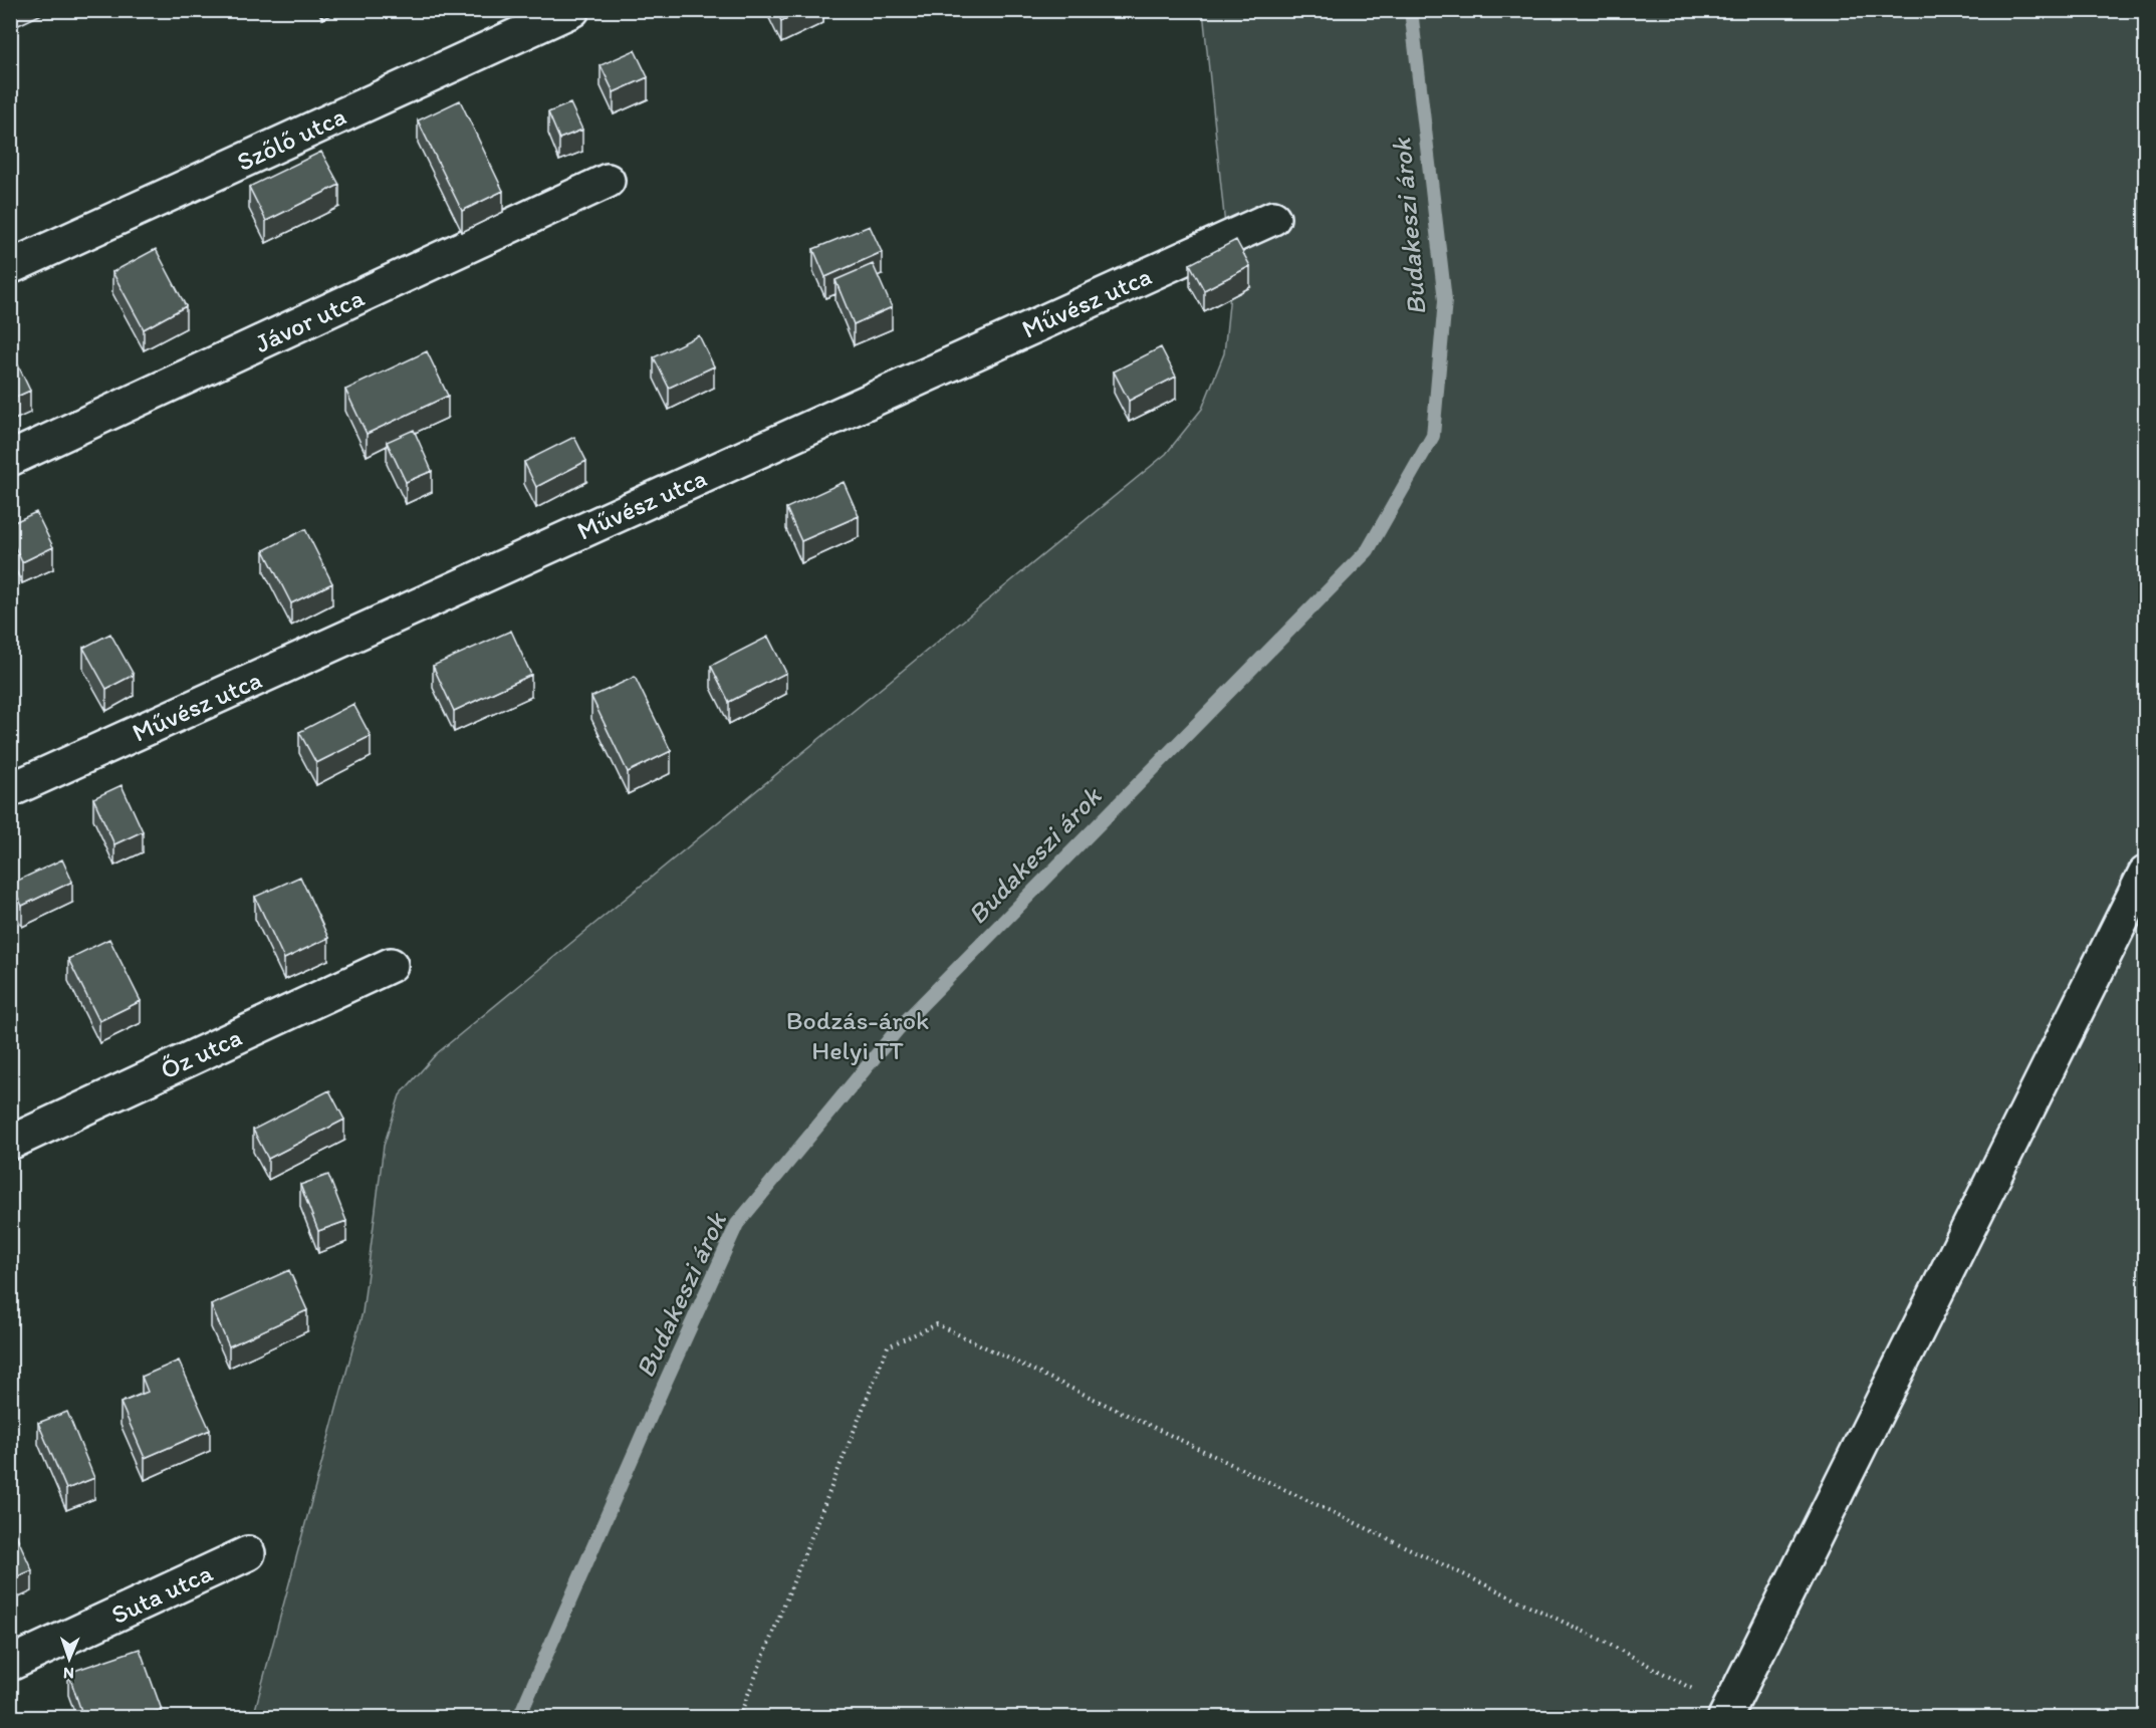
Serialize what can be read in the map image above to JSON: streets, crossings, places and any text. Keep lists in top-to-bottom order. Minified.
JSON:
{"streets":{"street":["Szőlő utca","Művész utca","Jávor utca","Őz utca","Suta utca"]},"water":["Budakeszi árok"],"parks":["Bodzás-árok Helyi TT"],"north":"bottom"}
